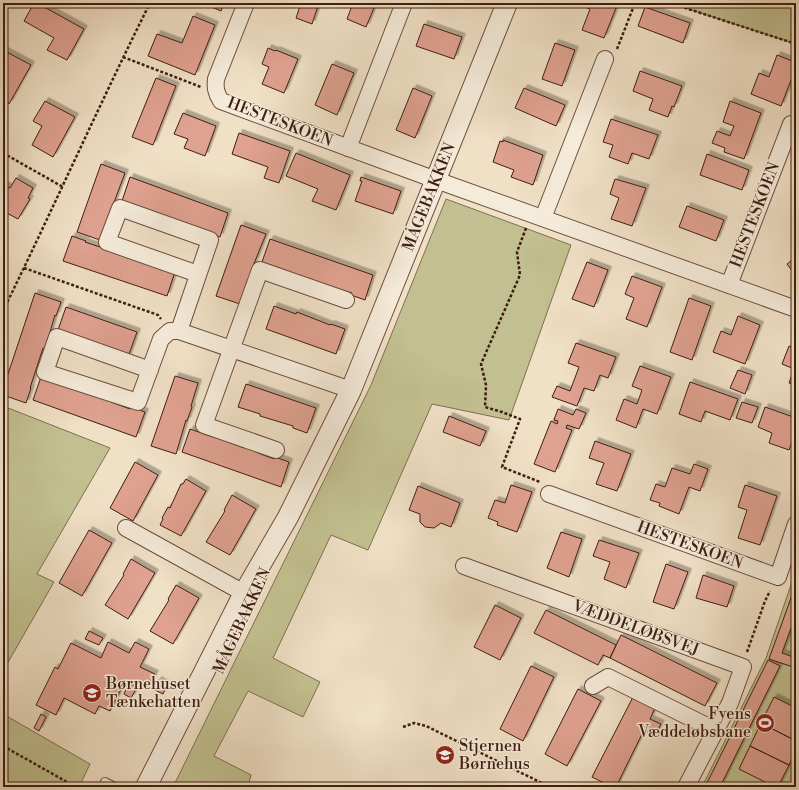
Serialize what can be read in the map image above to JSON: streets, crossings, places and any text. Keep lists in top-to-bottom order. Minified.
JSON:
{"streets":{"street":["HESTESKOEN","MÅGEBAKKEN","VÆDDELØBSVEJ"]},"crossings":[["HESTESKOEN","MÅGEBAKKEN"]],"places":{"school or university":["Børnehuset Tænkehatten","Stjernen Børnehus"],"sports":["Fyens Væddeløbsbane"]}}
